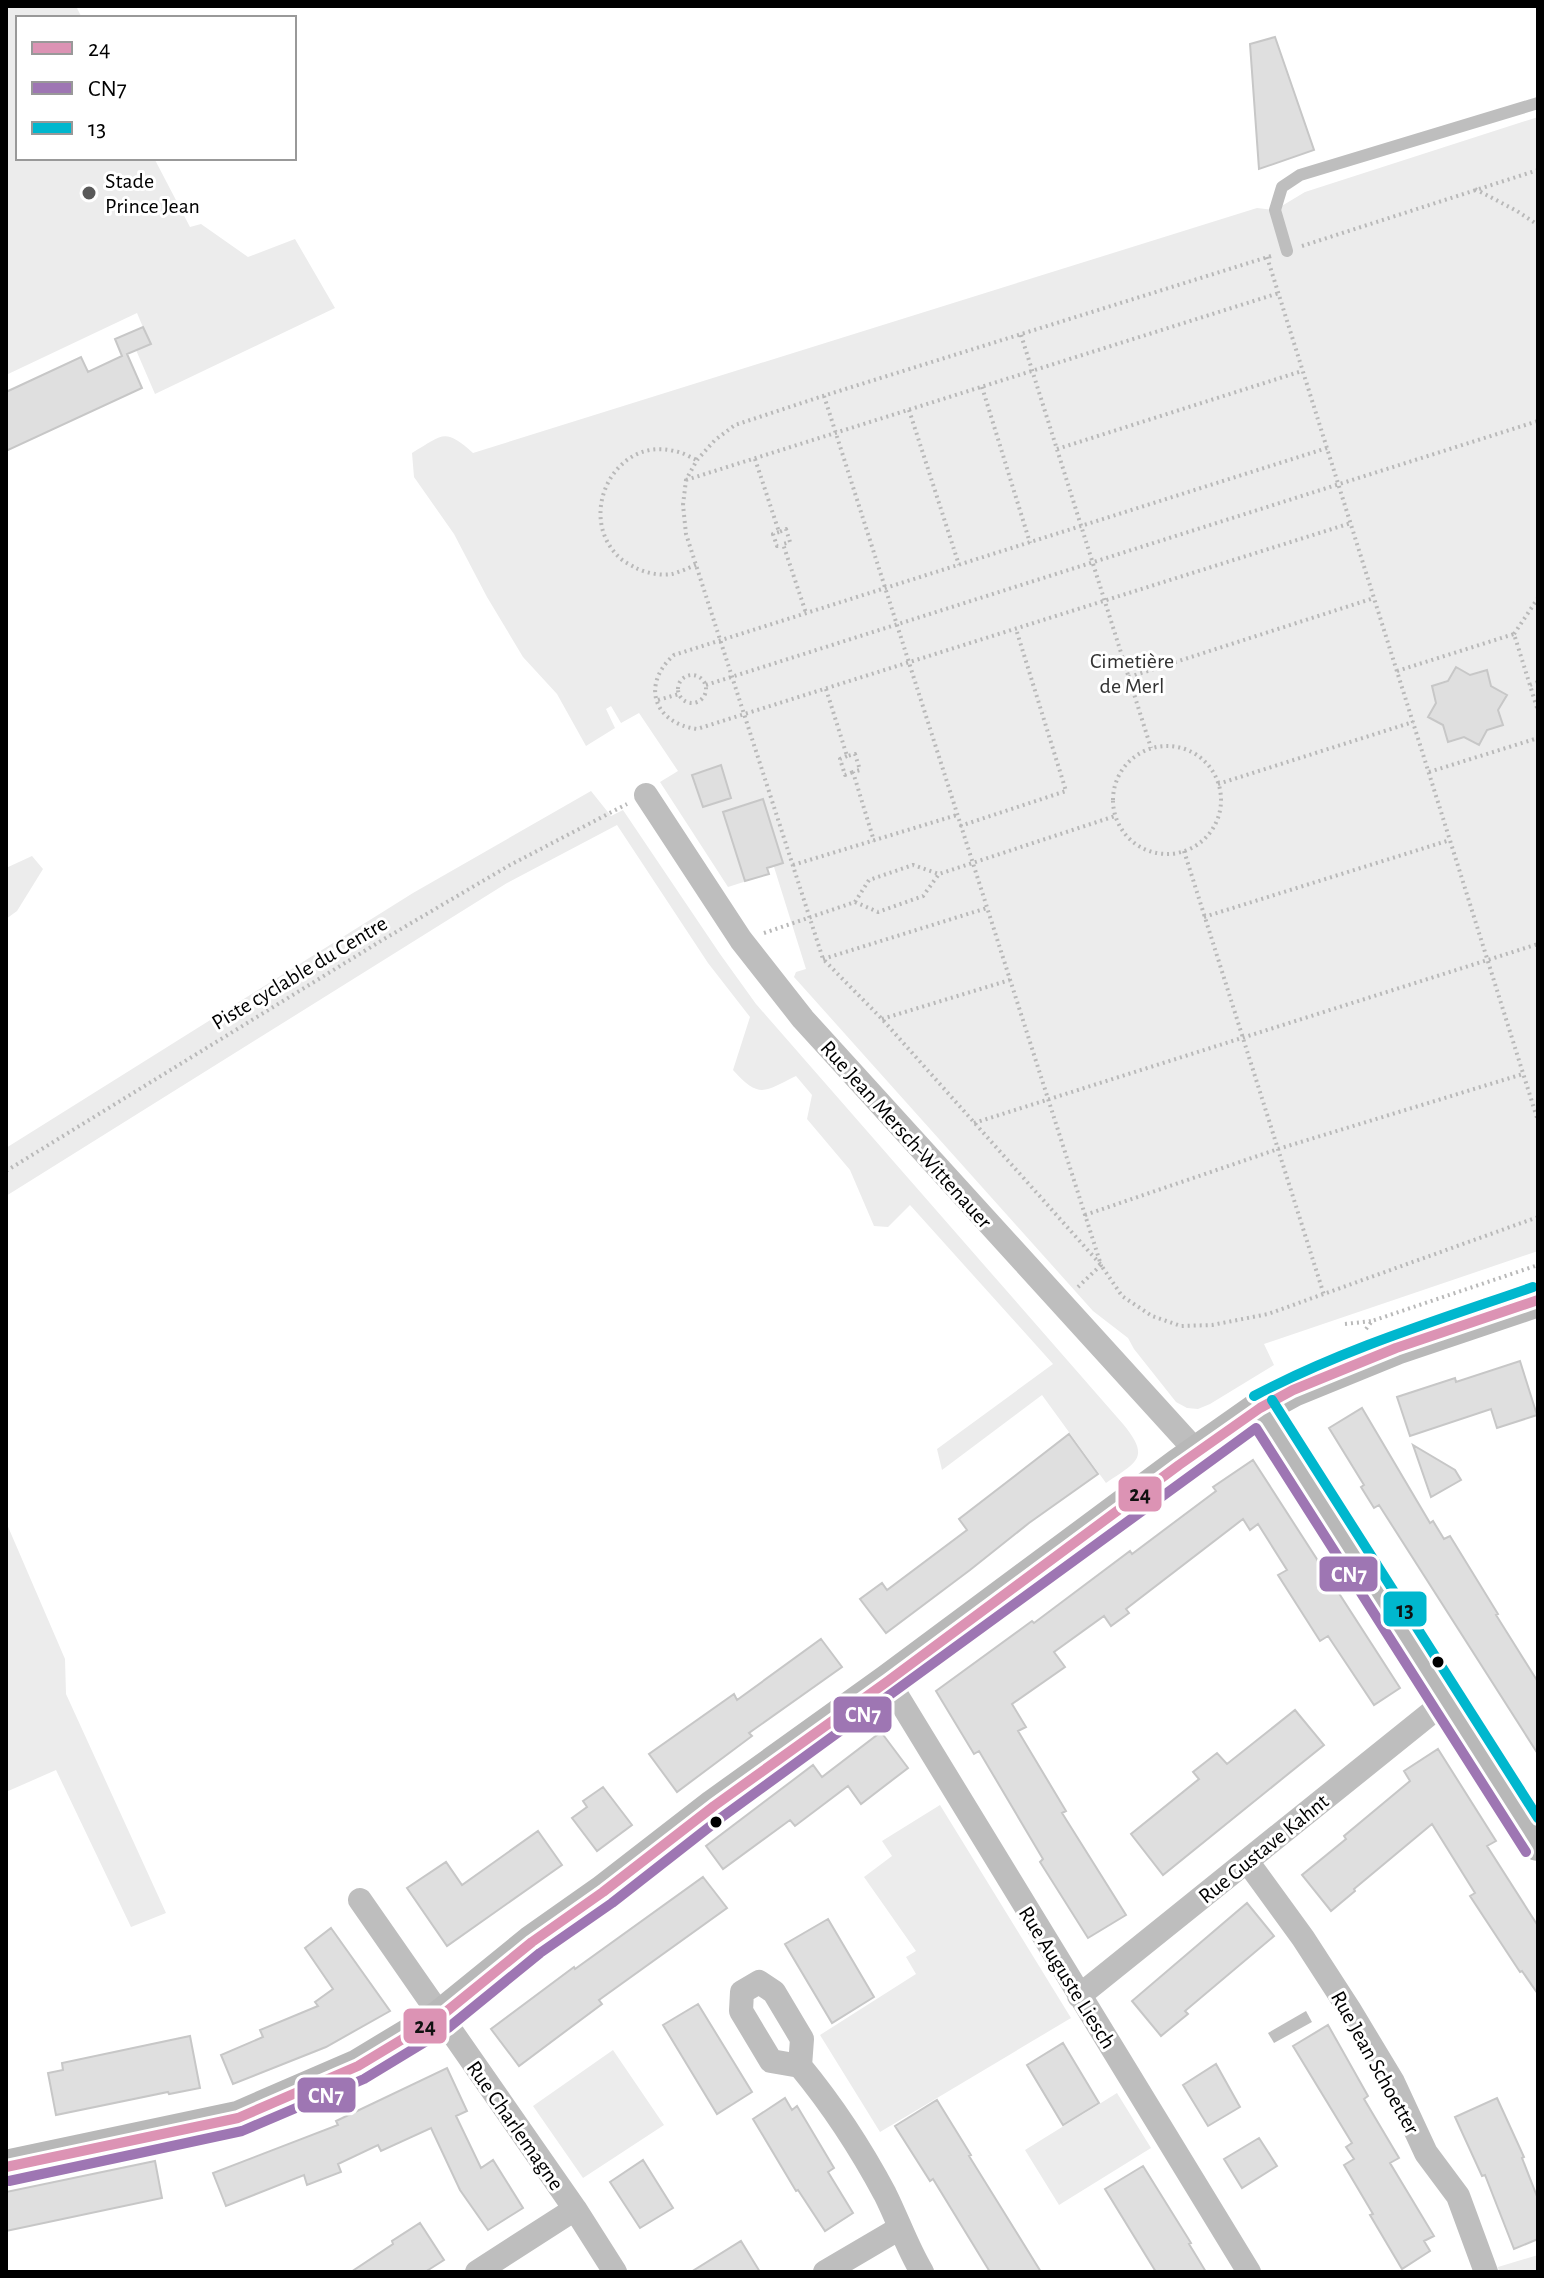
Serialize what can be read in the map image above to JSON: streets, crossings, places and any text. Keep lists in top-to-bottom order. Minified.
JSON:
{"streets":{"street":["Rue Jean Mersch-Wittenauer","Rue Gustave Kahnt","Rue Auguste Liesch","Rue Jean Schoetter","Rue Charlemagne"],"path":["Piste cyclable du Centre"]},"crossings":[["Rue Gustave Kahnt","Rue Auguste Liesch"],["Rue Gustave Kahnt","Rue Jean Schoetter"]],"parks":["Cimetière de Merl"],"places":["Stade Prince Jean"],"lines":["transit line 13","transit line 24","transit line CN7"],"legend":["24","CN7","13"]}
